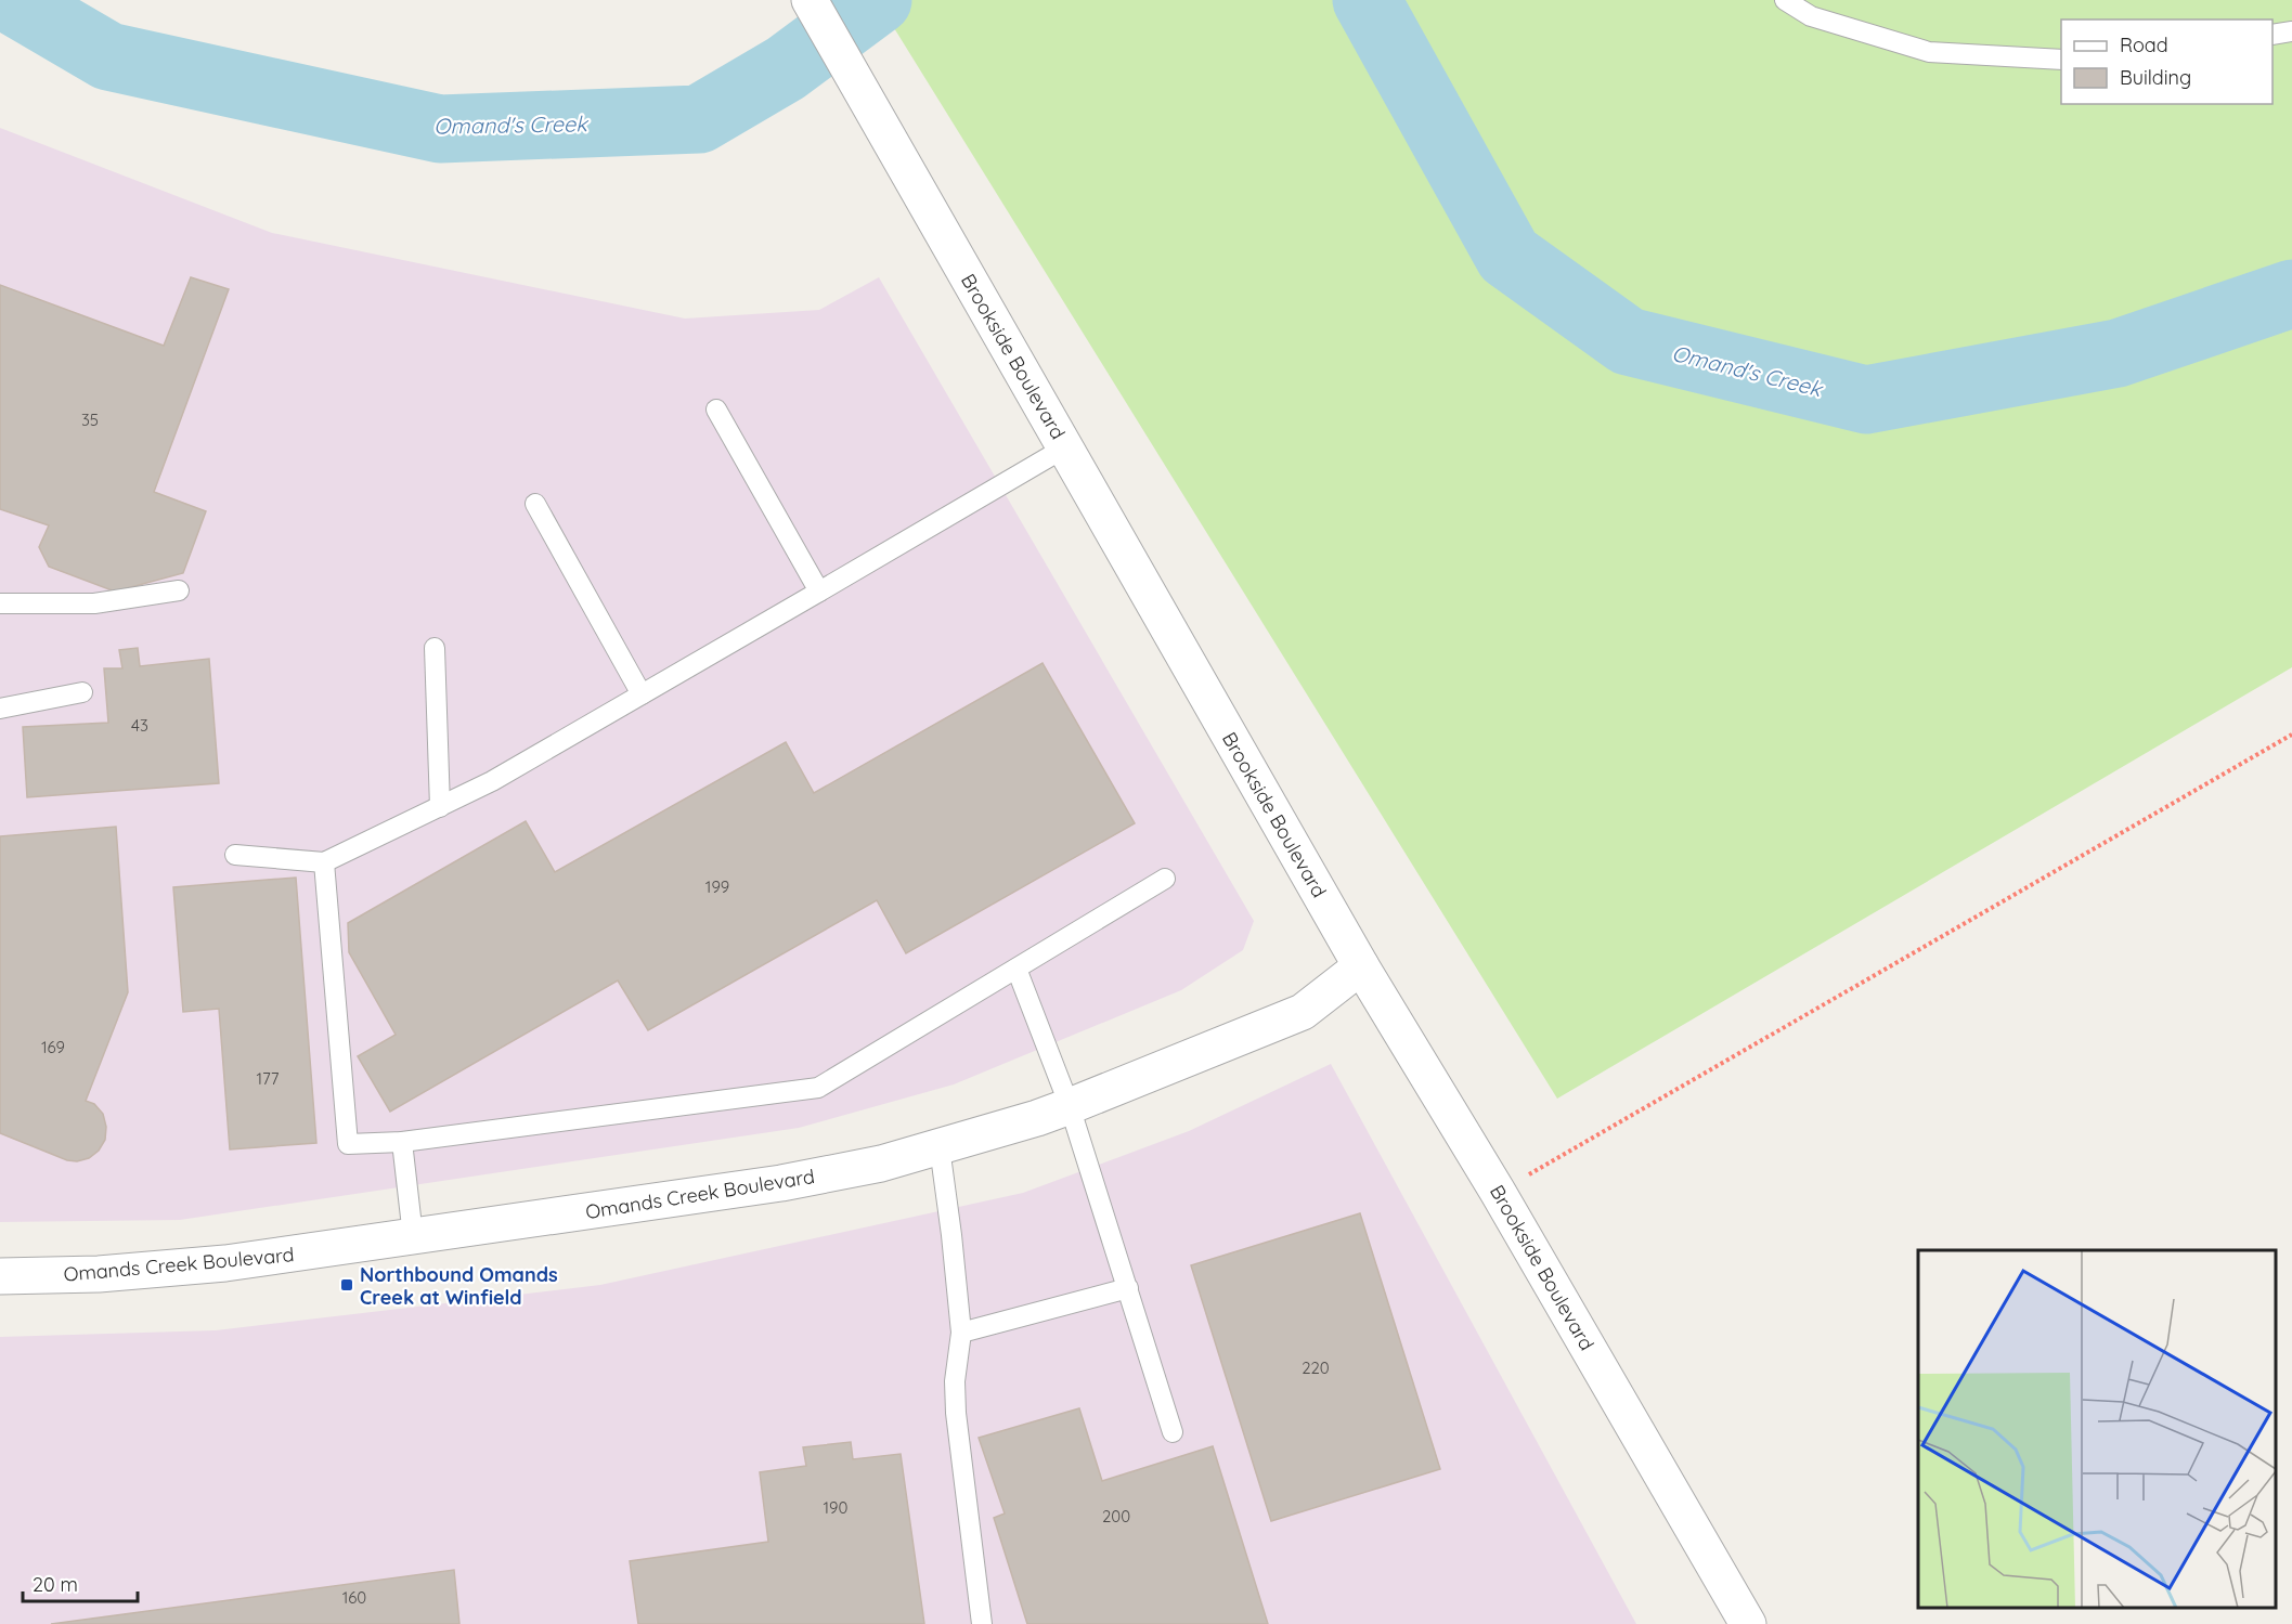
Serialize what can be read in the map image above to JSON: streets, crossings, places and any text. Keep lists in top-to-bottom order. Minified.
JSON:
{"streets":{"street":["Brookside Boulevard","Omands Creek Boulevard"]},"crossings":[["Brookside Boulevard","Omands Creek Boulevard"]],"water":["Omand's Creek"],"places":{"transit":["Northbound Omands Creek at Winfield"]},"house_numbers":["35","43","199","169","177","220","190","200","160"],"legend":["Road","Building"],"scale_bar":"20 m"}
